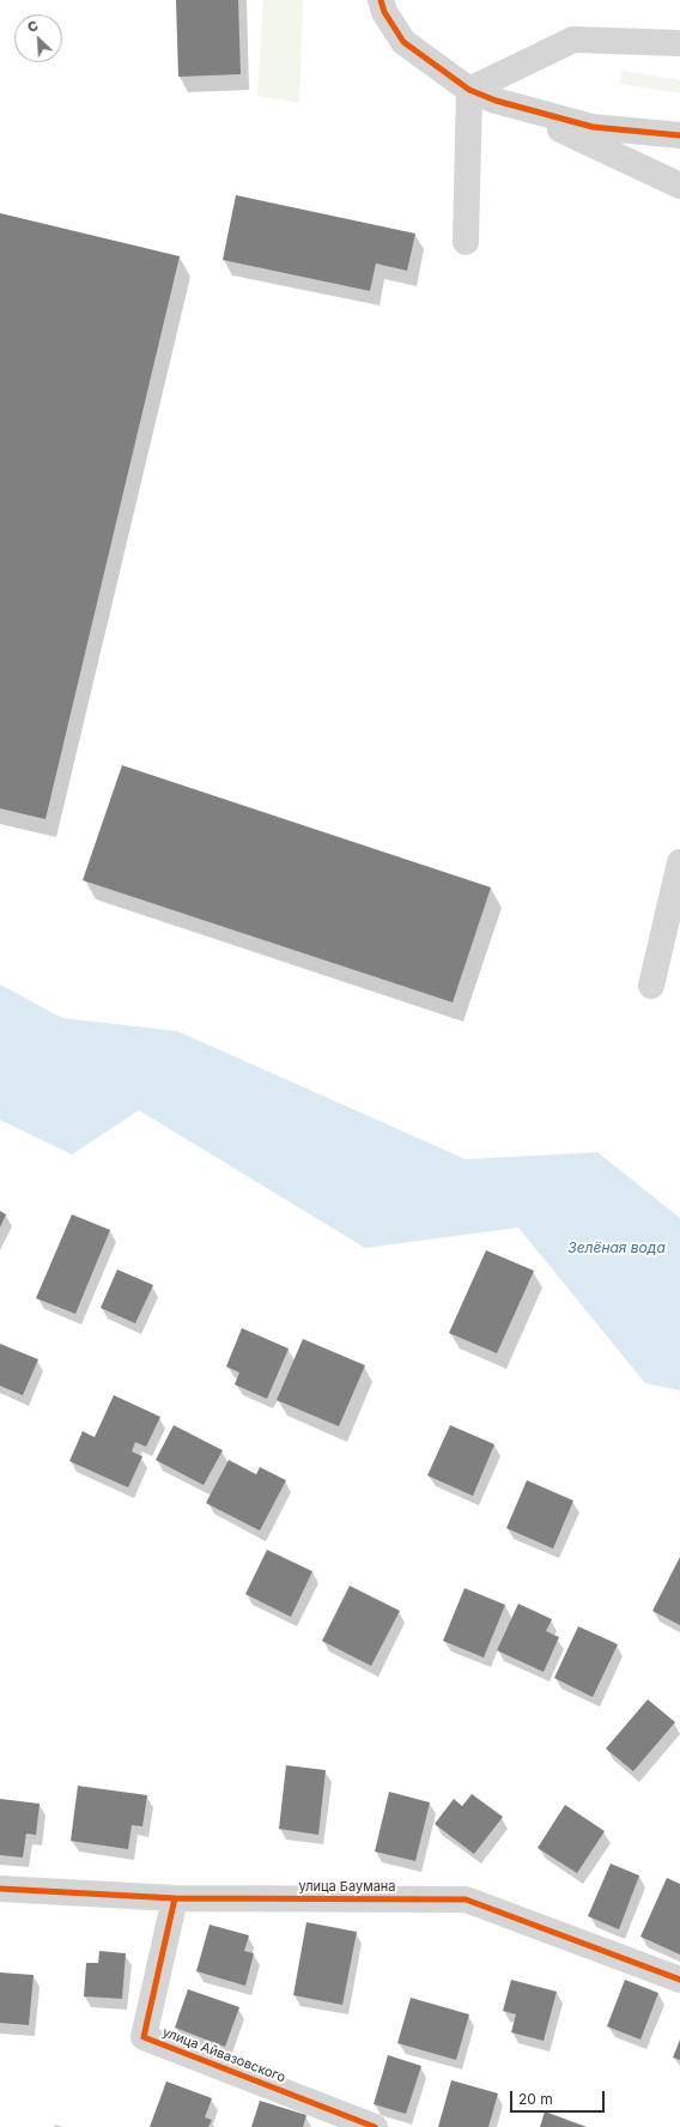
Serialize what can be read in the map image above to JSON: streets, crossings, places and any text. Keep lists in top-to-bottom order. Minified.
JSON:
{"streets":{"street":["улица Баумана","улица Айвазовского"]},"crossings":[["улица Баумана","улица Айвазовского"]],"water":["Зелёная вода"],"scale_bar":"20 m","north":"top left"}
